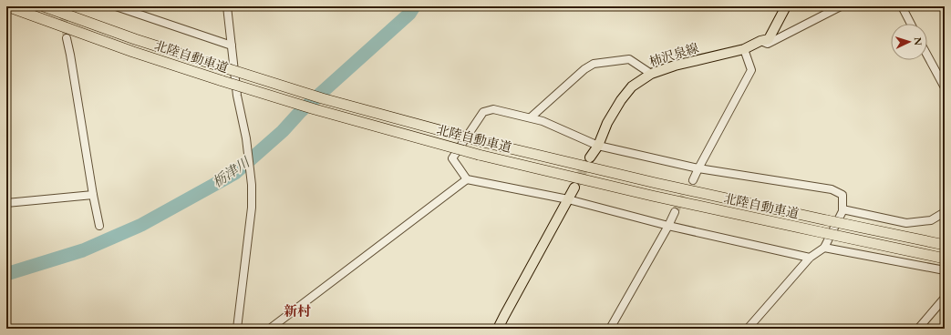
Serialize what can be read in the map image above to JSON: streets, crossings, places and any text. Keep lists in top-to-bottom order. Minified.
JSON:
{"streets":{"highway":["北陸自動車道"],"main road":["柿沢泉線"]},"districts":["新村"],"water":["栃津川"],"north":"right"}
